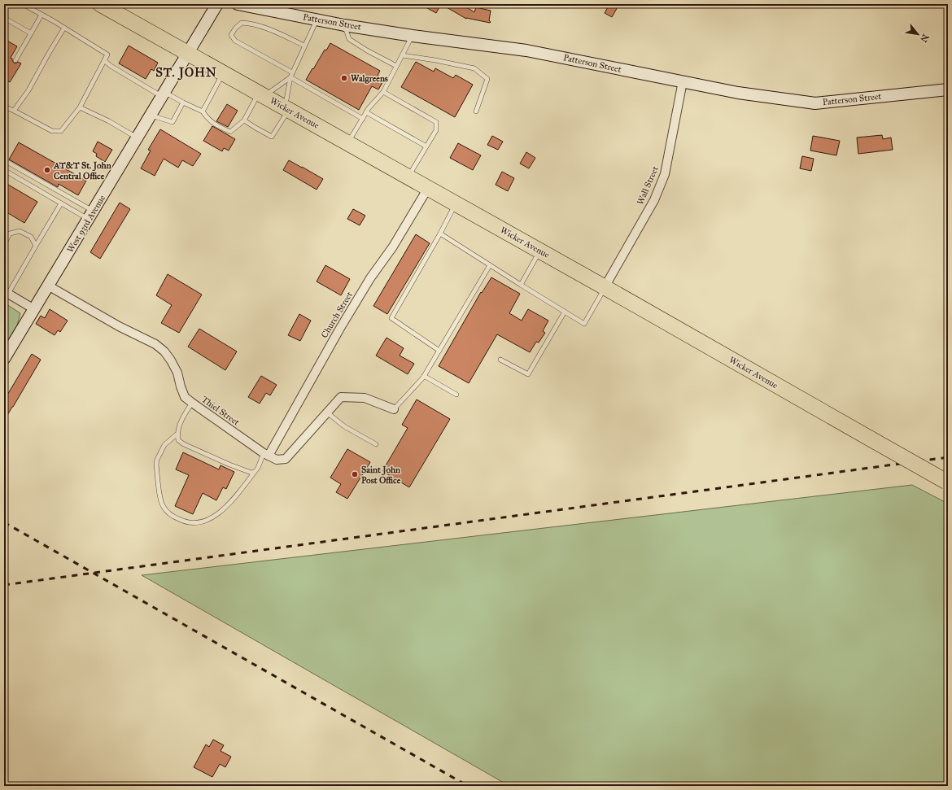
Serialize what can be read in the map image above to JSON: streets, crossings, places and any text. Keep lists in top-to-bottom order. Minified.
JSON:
{"streets":{"highway":["Wicker Avenue"],"street":["Patterson Street","Wall Street","West 93rd Avenue","Church Street","Thiel Street"]},"crossings":[["Patterson Street","Wall Street"],["Wicker Avenue","Wall Street"],["Wicker Avenue","West 93rd Avenue"],["Wicker Avenue","Church Street"],["West 93rd Avenue","Thiel Street"],["Church Street","Thiel Street"]],"districts":["ST. JOHN"],"places":["Walgreens","AT&T St. John Central Office","Saint John Post Office"],"north":"bottom right"}
